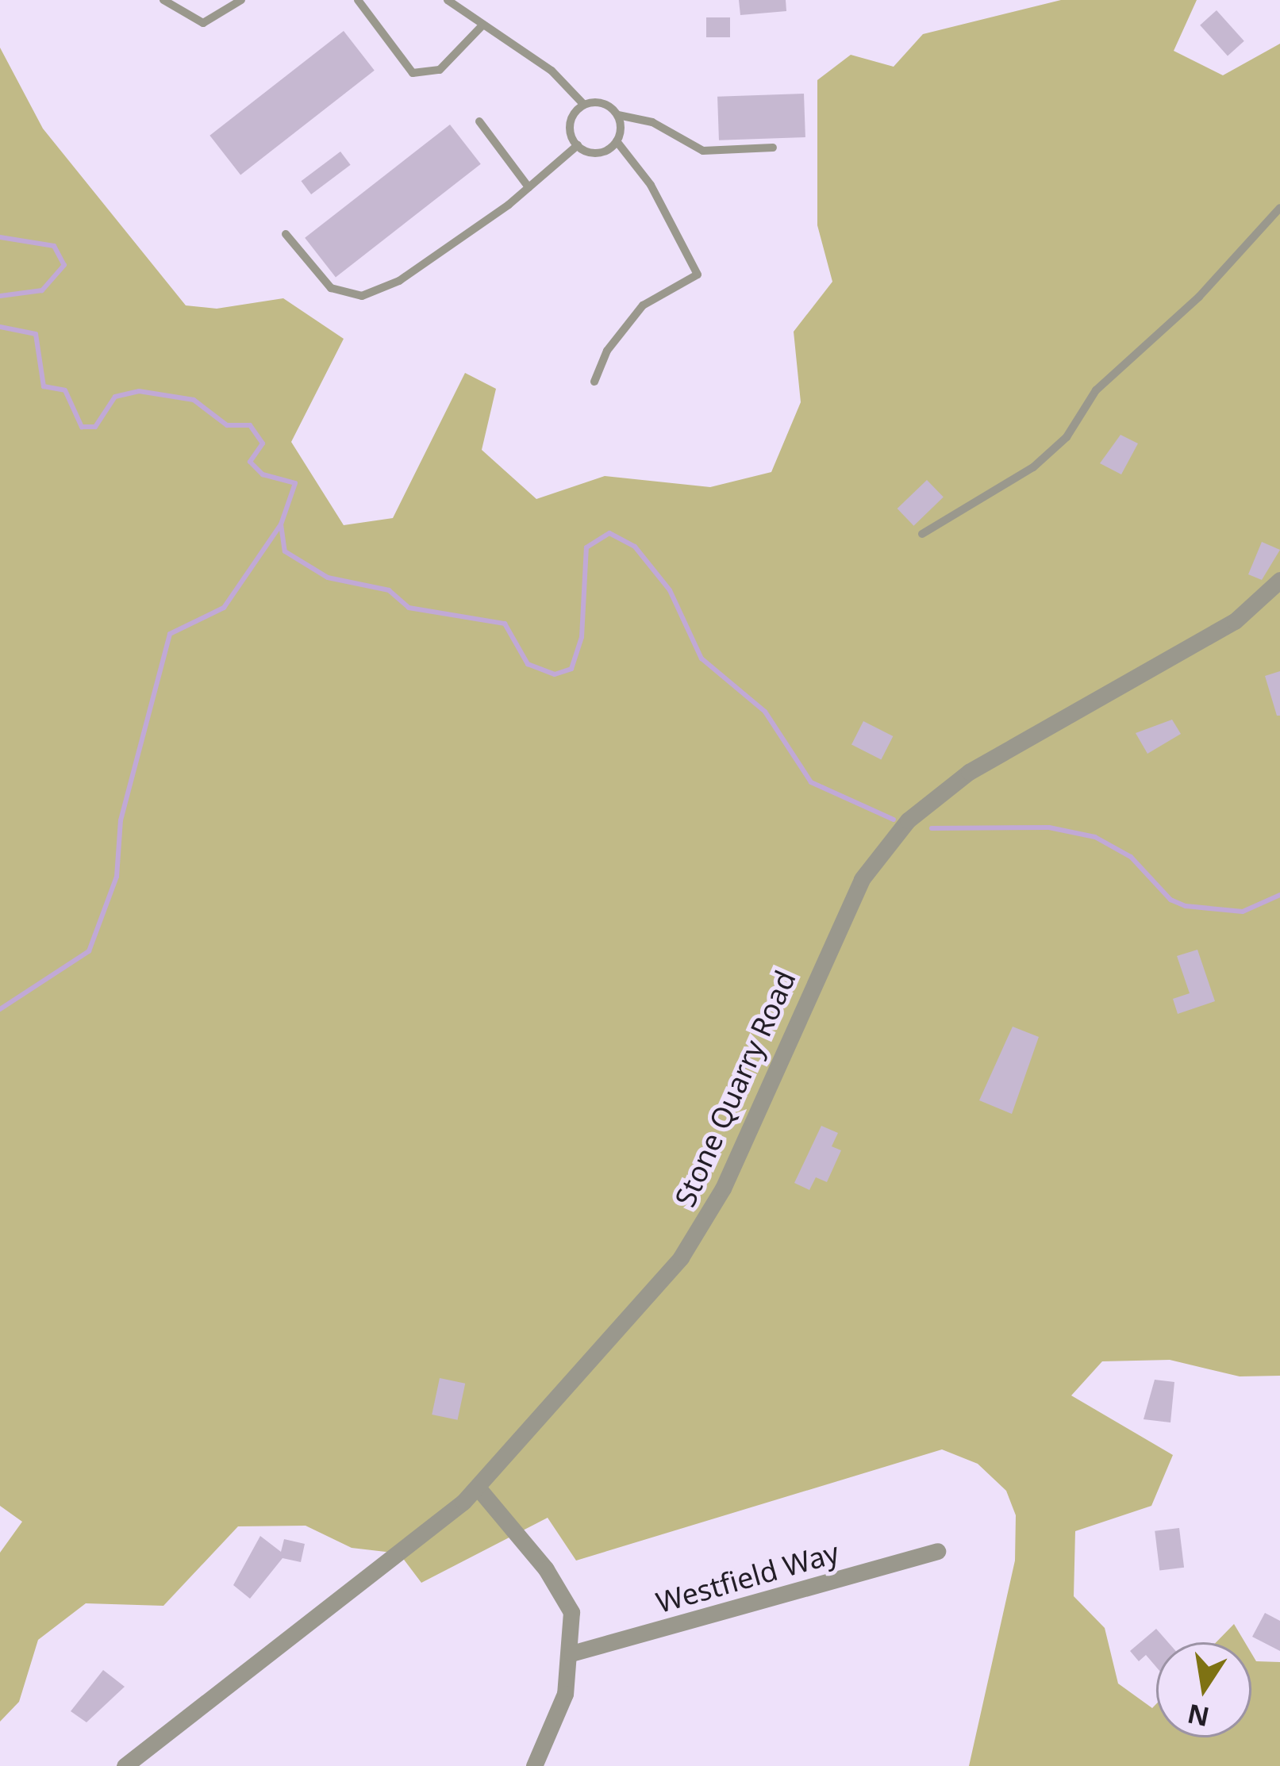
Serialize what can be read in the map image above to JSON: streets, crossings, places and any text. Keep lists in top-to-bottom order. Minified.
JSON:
{"streets":{"street":["Stone Quarry Road","Westfield Way"]},"north":"bottom"}
